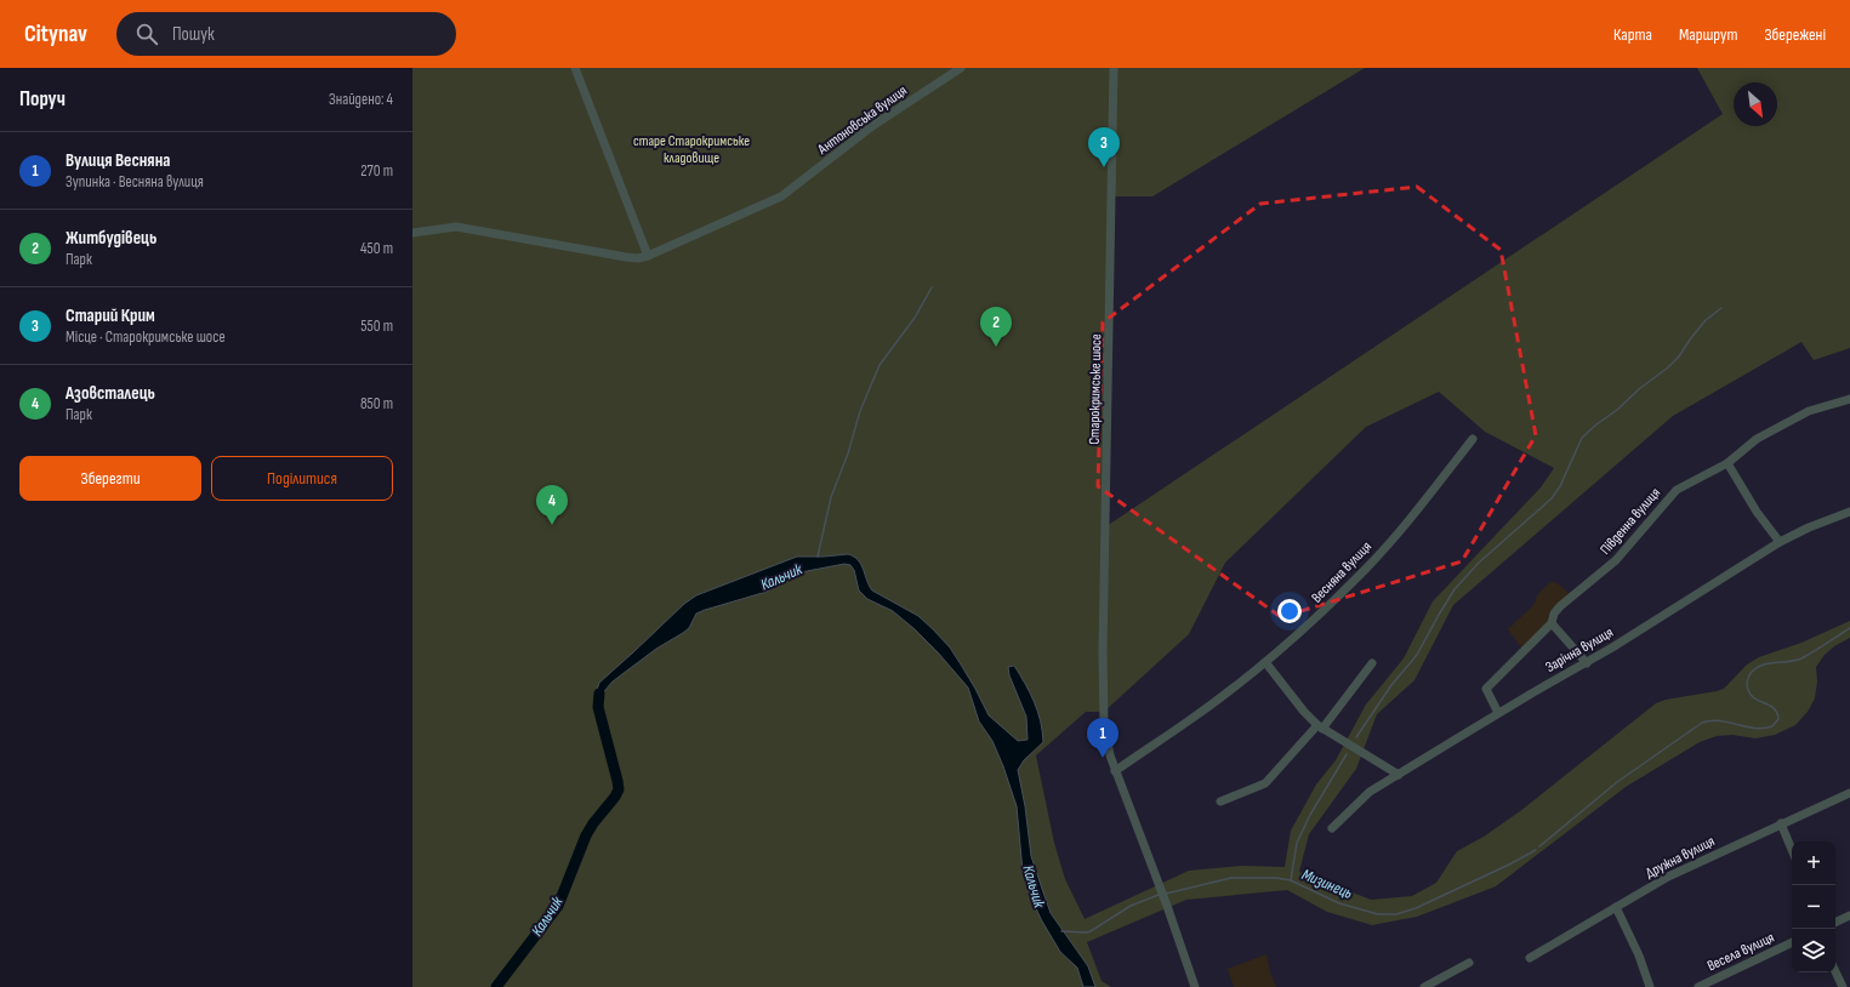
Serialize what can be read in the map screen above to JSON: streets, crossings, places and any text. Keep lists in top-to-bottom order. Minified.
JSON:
{"streets":{"street":["Антоновська вулиця","Старокримське шосе","Південна вулиця","Весняна вулиця","Зарічна вулиця","Дружна вулиця","Весела вулиця"]},"crossings":[["Старокримське шосе","Весняна вулиця"],["Південна вулиця","Зарічна вулиця"]],"water":["Кальчик","Мизинець"],"parks":["старе Старокримське кладовище"],"north":"bottom right","page":{"header":"Citynav","search":"Пошук","nav":["Карта","Маршрут","Збережені"],"heading":["Поруч","Знайдено: 4"],"pins":["3","2","4","1"],"list":[{"mark":"1","name":"Вулиця Весняна","note":"Зупинка · Весняна вулиця","value":"270 m"},{"mark":"2","name":"Житбудівець","note":"Парк","value":"450 m"},{"mark":"3","name":"Старий Крим","note":"Місце · Старокримське шосе","value":"550 m"},{"mark":"4","name":"Азовсталець","note":"Парк","value":"850 m"}],"buttons":["Зберегти","Поділитися"],"map_buttons":["+","−"]}}
